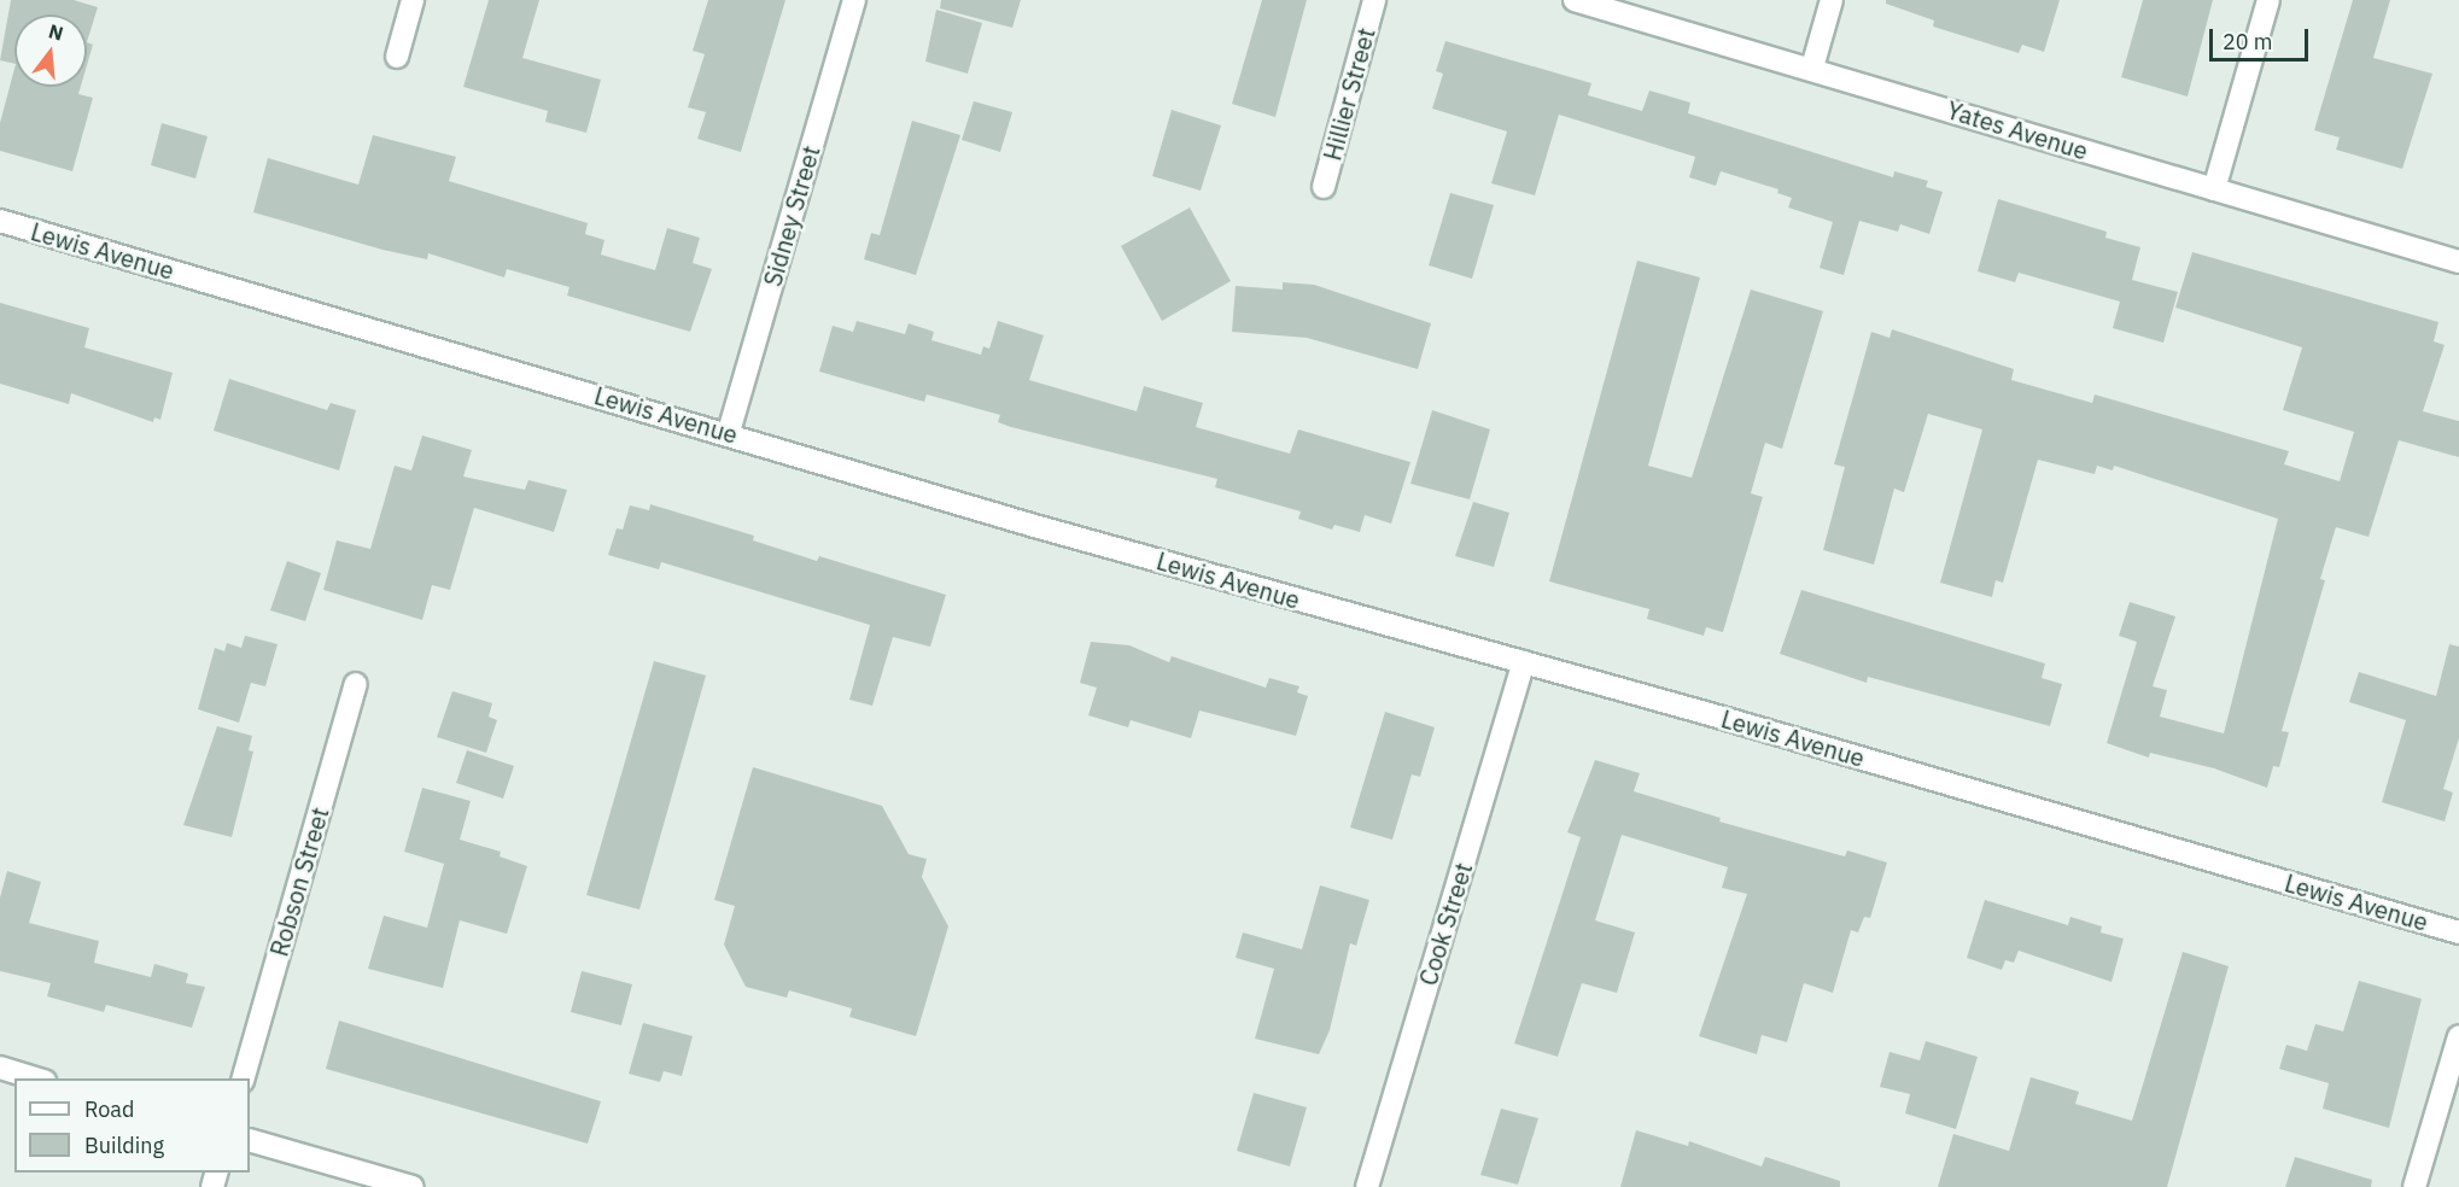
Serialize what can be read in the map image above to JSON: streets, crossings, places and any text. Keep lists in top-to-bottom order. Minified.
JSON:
{"streets":{"street":["Hillier Street","Yates Avenue","Sidney Street","Lewis Avenue","Robson Street","Cook Street"]},"crossings":[["Sidney Street","Lewis Avenue"],["Lewis Avenue","Cook Street"]],"legend":["Road","Building"],"scale_bar":"20 m","north":"top"}
